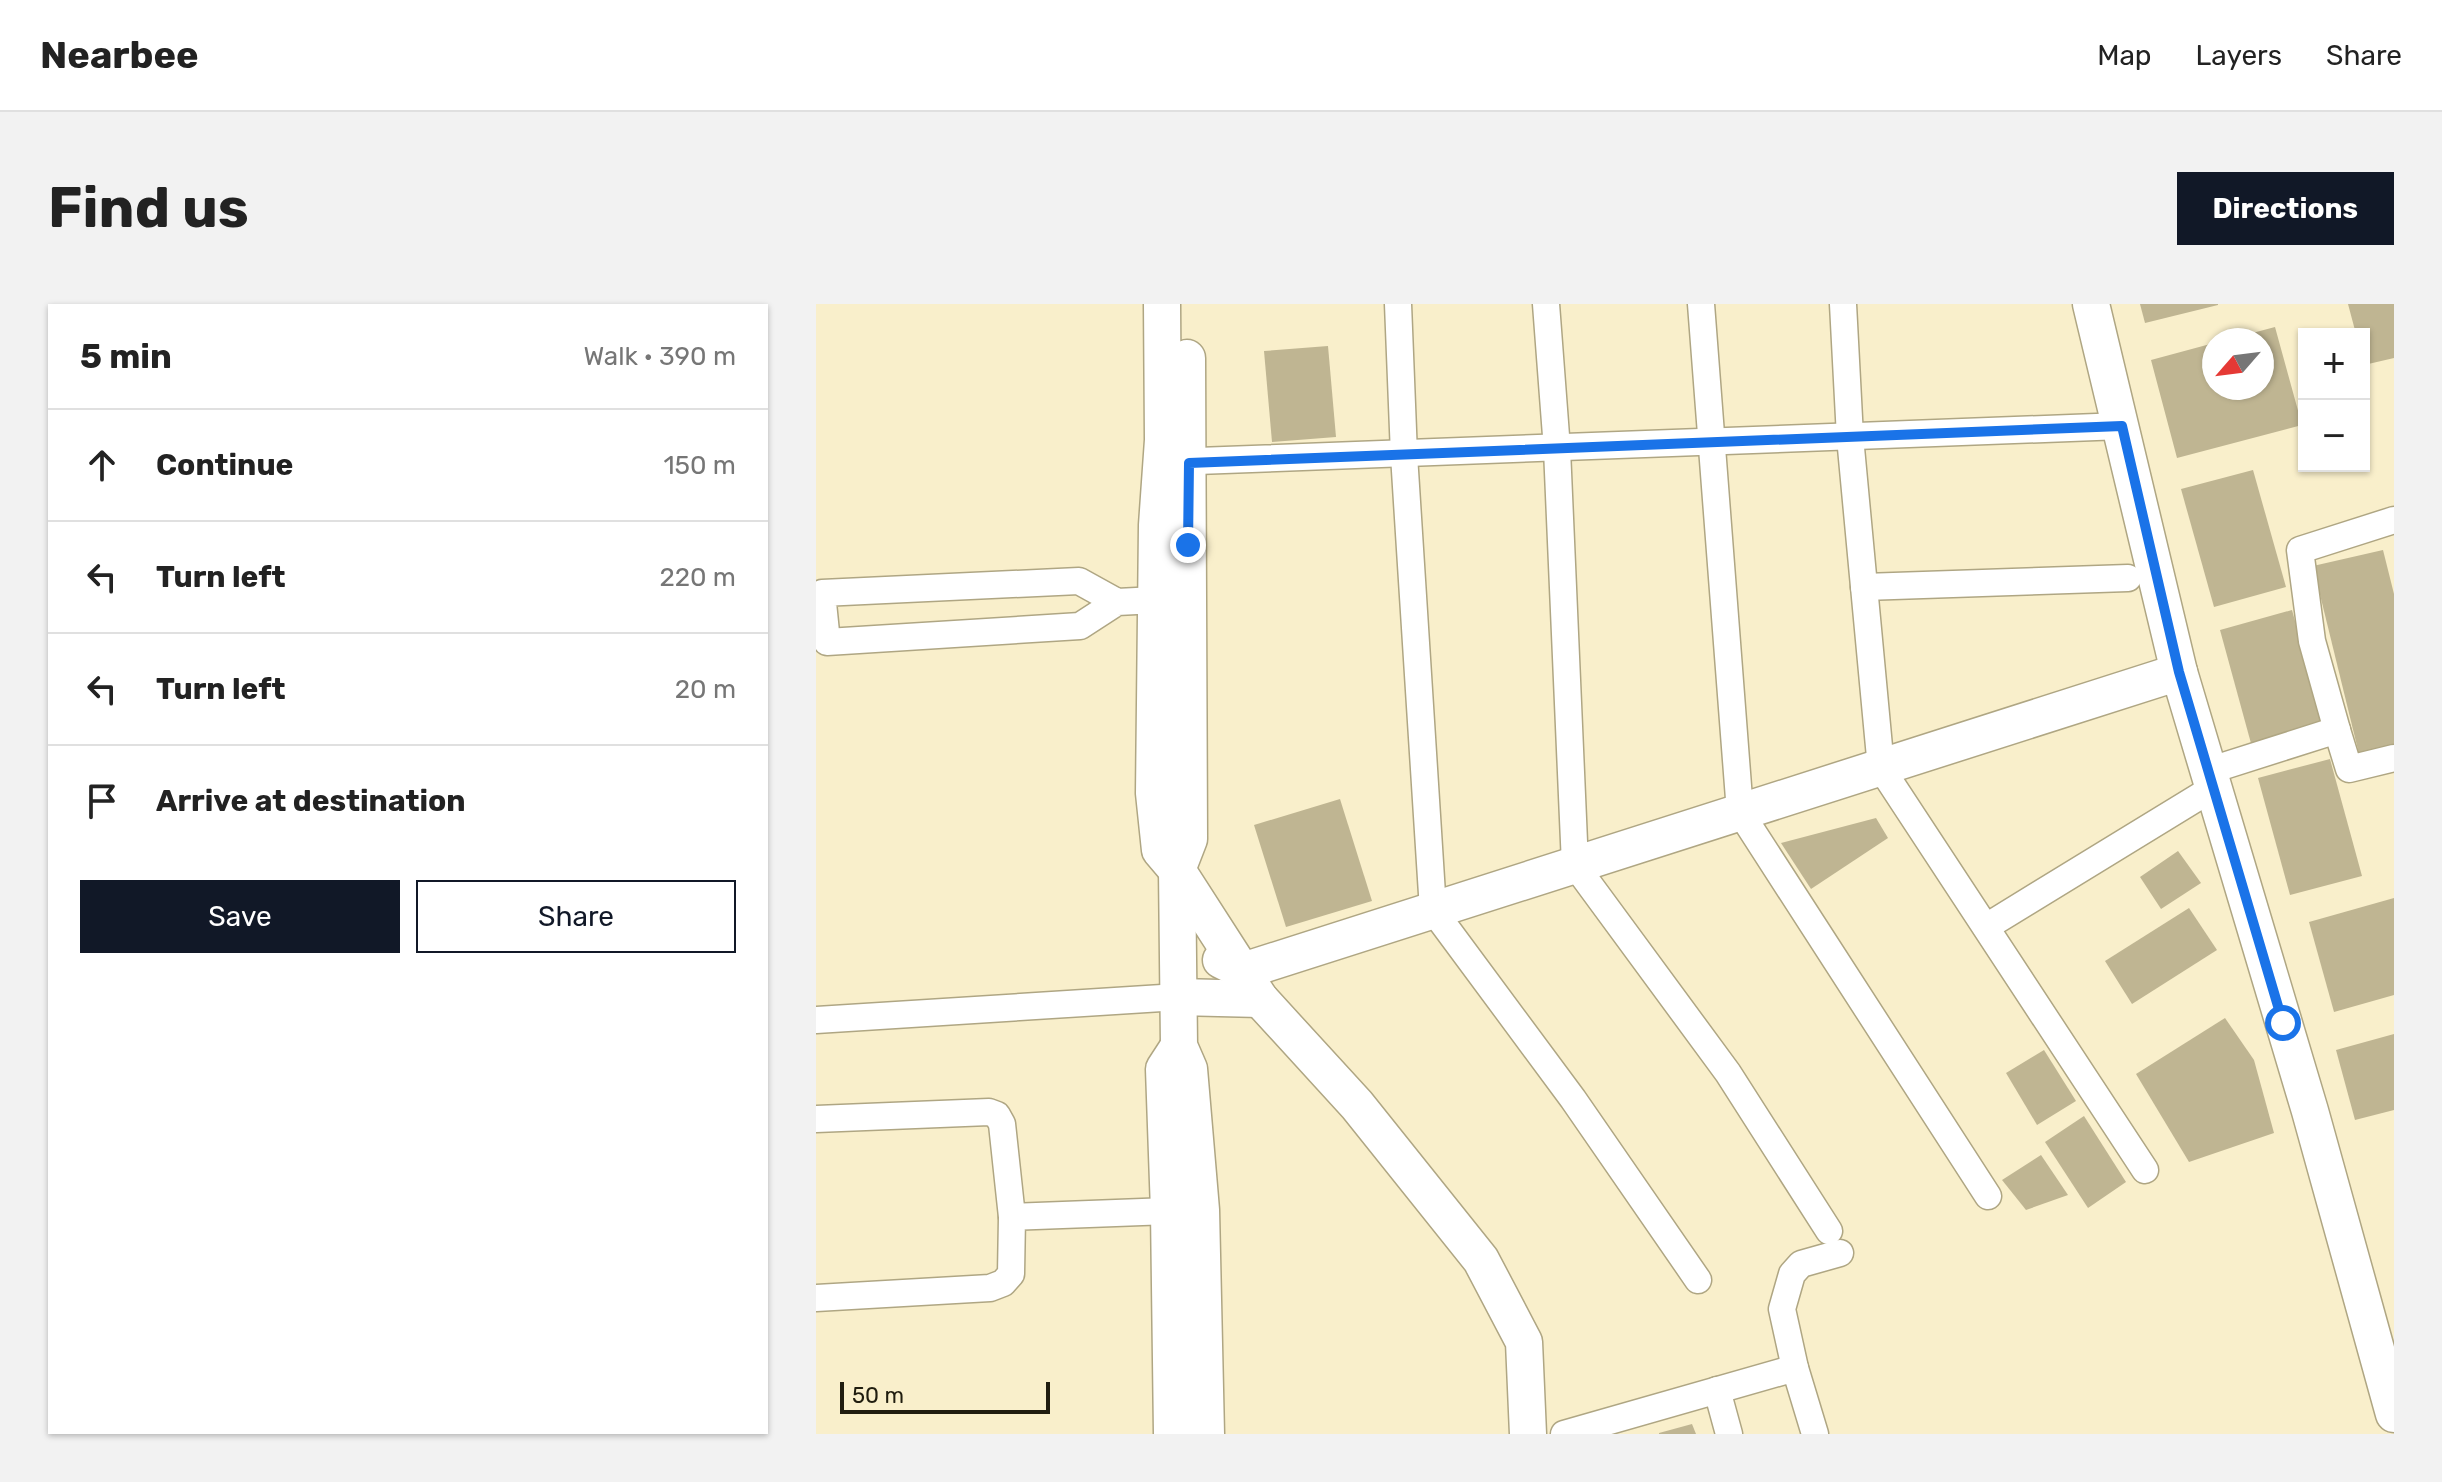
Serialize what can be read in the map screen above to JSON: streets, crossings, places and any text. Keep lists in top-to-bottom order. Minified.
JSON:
{"scale_bar":"50 m","north":"bottom left","page":{"header":"Nearbee","nav":["Map","Layers","Share"],"buttons":["Directions",["Save","Share"]],"title":"Find us","heading":["5 min","Walk · 390 m"],"map_buttons":["+","−"],"list":[["Continue","150 m"],["Turn left","220 m"],["Turn left","20 m"],"Arrive at destination"],"scale":"50 m"}}
